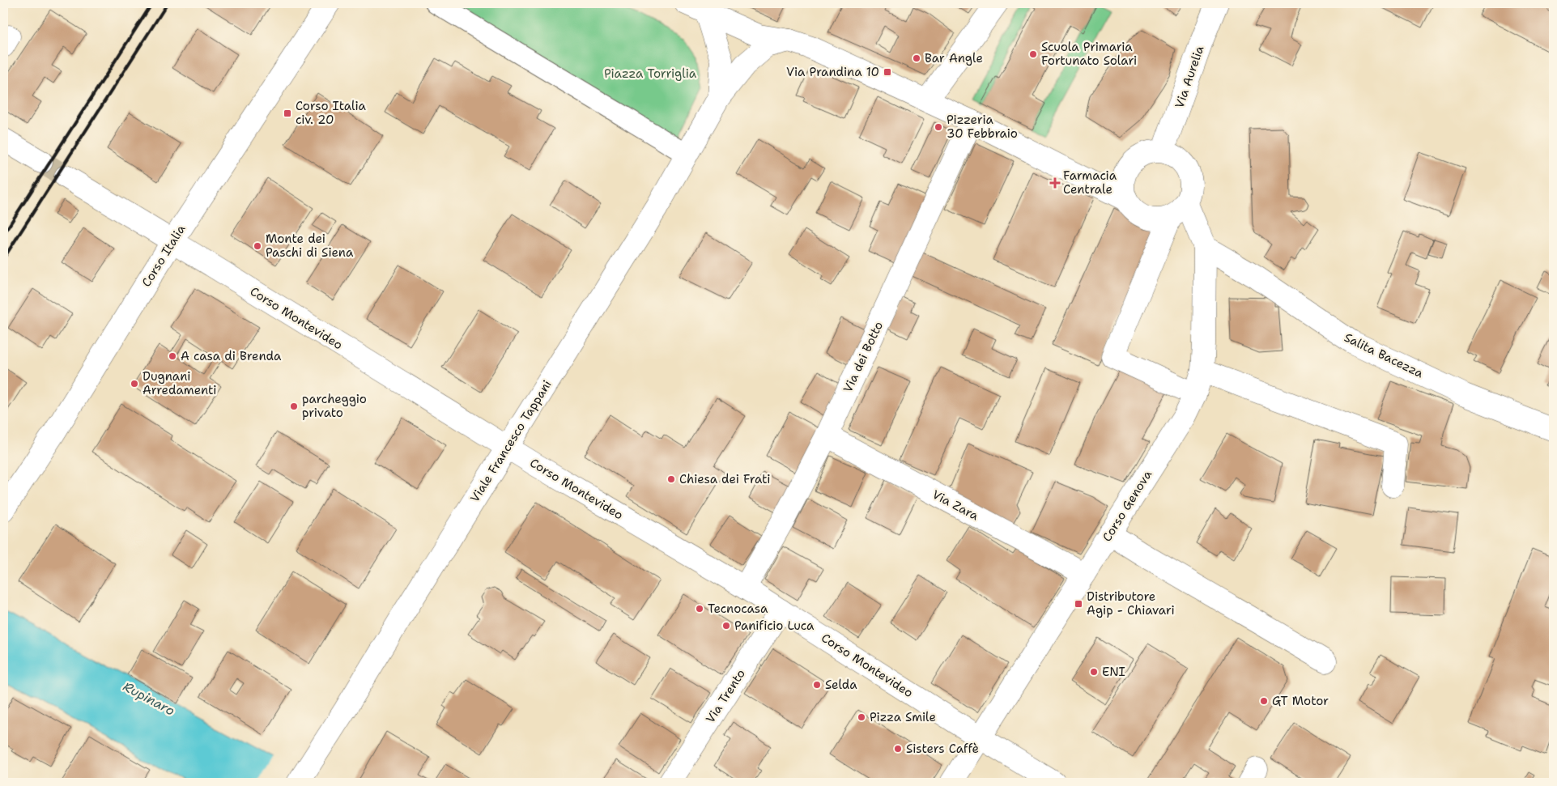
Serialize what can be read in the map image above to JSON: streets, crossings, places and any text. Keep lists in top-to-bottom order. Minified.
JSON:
{"streets":{"main road":["Via Aurelia","Corso Italia","Corso Montevideo","Salita Bacezza","Via dei Botto","Viale Francesco Tappani","Via Zara","Corso Genova","Via Trento"]},"crossings":[["Via Aurelia","Corso Genova"],["Corso Italia","Corso Montevideo"],["Corso Montevideo","Via dei Botto"],["Corso Montevideo","Viale Francesco Tappani"],["Corso Montevideo","Corso Genova"],["Corso Montevideo","Via Trento"],["Salita Bacezza","Corso Genova"],["Via dei Botto","Via Zara"],["Via Zara","Corso Genova"]],"water":["Rupinaro"],"parks":["Piazza Torriglia"],"places":{"other":["Scuola Primaria Fortunato Solari","Bar Angle","Pizzeria 30 Febbraio","Monte dei Paschi di Siena","A casa di Brenda","Dugnani Arredamenti","parcheggio privato","Chiesa dei Frati","Tecnocasa","Panificio Luca","ENI","Selda","GT Motor","Pizza Smile","Sisters Caffè"],"transit":["Via Prandina 10","Corso Italia civ. 20","Distributore Agip - Chiavari"],"health":["Farmacia Centrale"]}}
